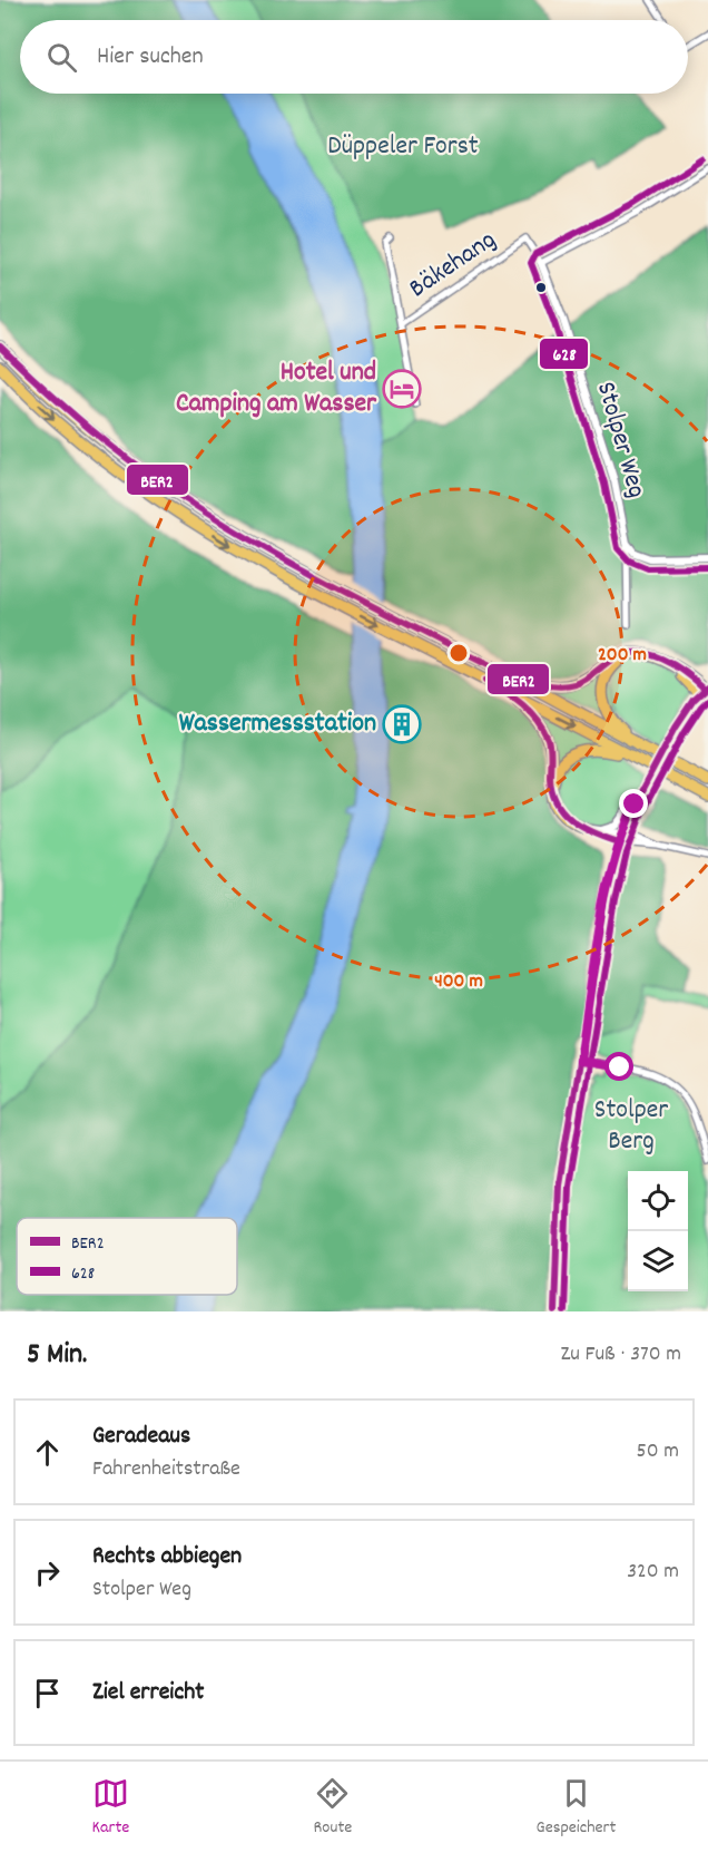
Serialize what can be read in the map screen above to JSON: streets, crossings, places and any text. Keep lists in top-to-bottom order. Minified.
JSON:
{"streets":{"street":["Bäkehang","Stolper Weg"]},"crossings":[["Bäkehang","Stolper Weg"]],"parks":["Düppeler Forst","Stolper Berg"],"places":{"hotel":["Hotel und Camping am Wasser"],"building":["Wassermessstation"]},"lines":["transit line 628","transit line BER2"],"legend":["BER2","628"],"page":{"search":"Hier suchen","heading":["5 Min.","Zu Fuß · 370 m"],"list":[["Geradeaus","Fahrenheitstraße","50 m"],["Rechts abbiegen","Stolper Weg","320 m"],"Ziel erreicht"],"nav":["Karte","Route","Gespeichert"]},"rings":["200 m","400 m"]}
